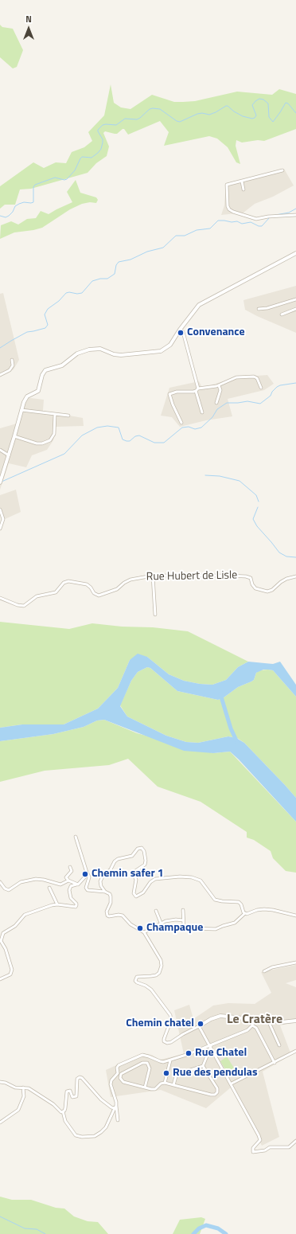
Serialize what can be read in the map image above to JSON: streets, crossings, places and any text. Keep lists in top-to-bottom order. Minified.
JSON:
{"streets":{"street":["Rue Hubert de Lisle"]},"districts":["Le Cratère"],"places":["Convenance","Chemin safer 1","Champaque","Chemin chatel","Rue Chatel","Rue des pendulas"],"north":"top"}
